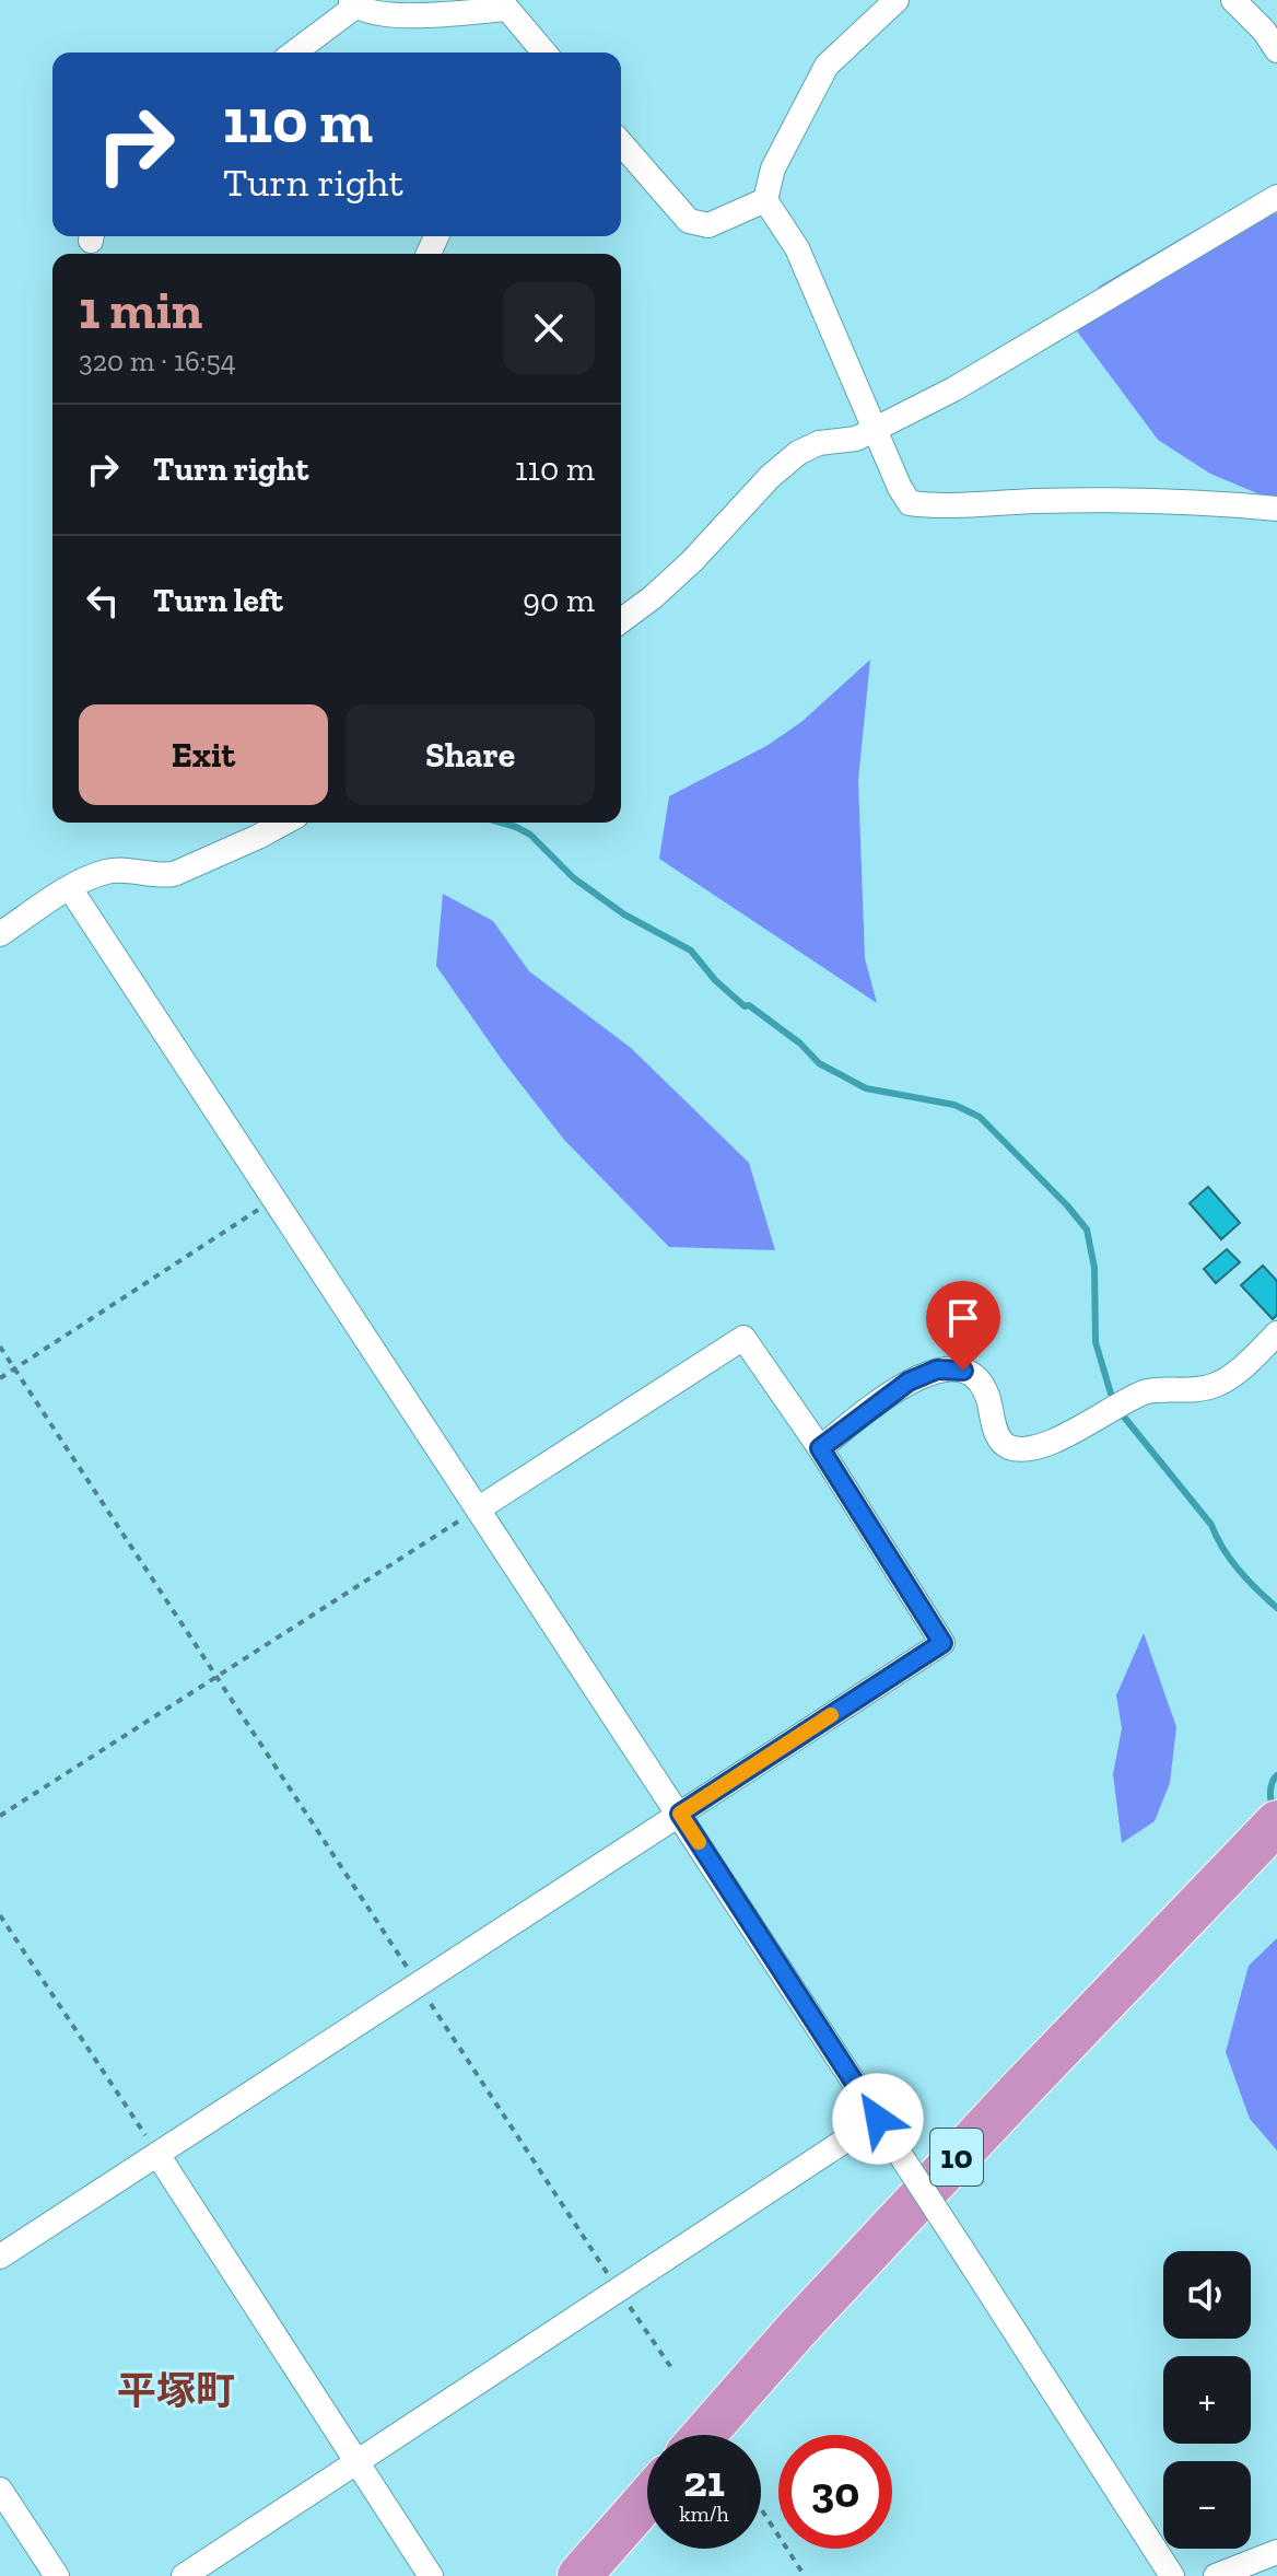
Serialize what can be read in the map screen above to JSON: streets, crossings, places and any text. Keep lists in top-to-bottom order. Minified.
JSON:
{"streets":{"highway":["10"]},"districts":["平塚町"],"page":{"turn":["110 m","Turn right"],"heading":["1 min","320 m · 16:54"],"list":[{"name":"Turn right","value":"110 m"},{"name":"Turn left","value":"90 m"}],"buttons":["Exit","Share"],"map_buttons":["+","−"],"speed":"21 km/h","limit":"30"}}
